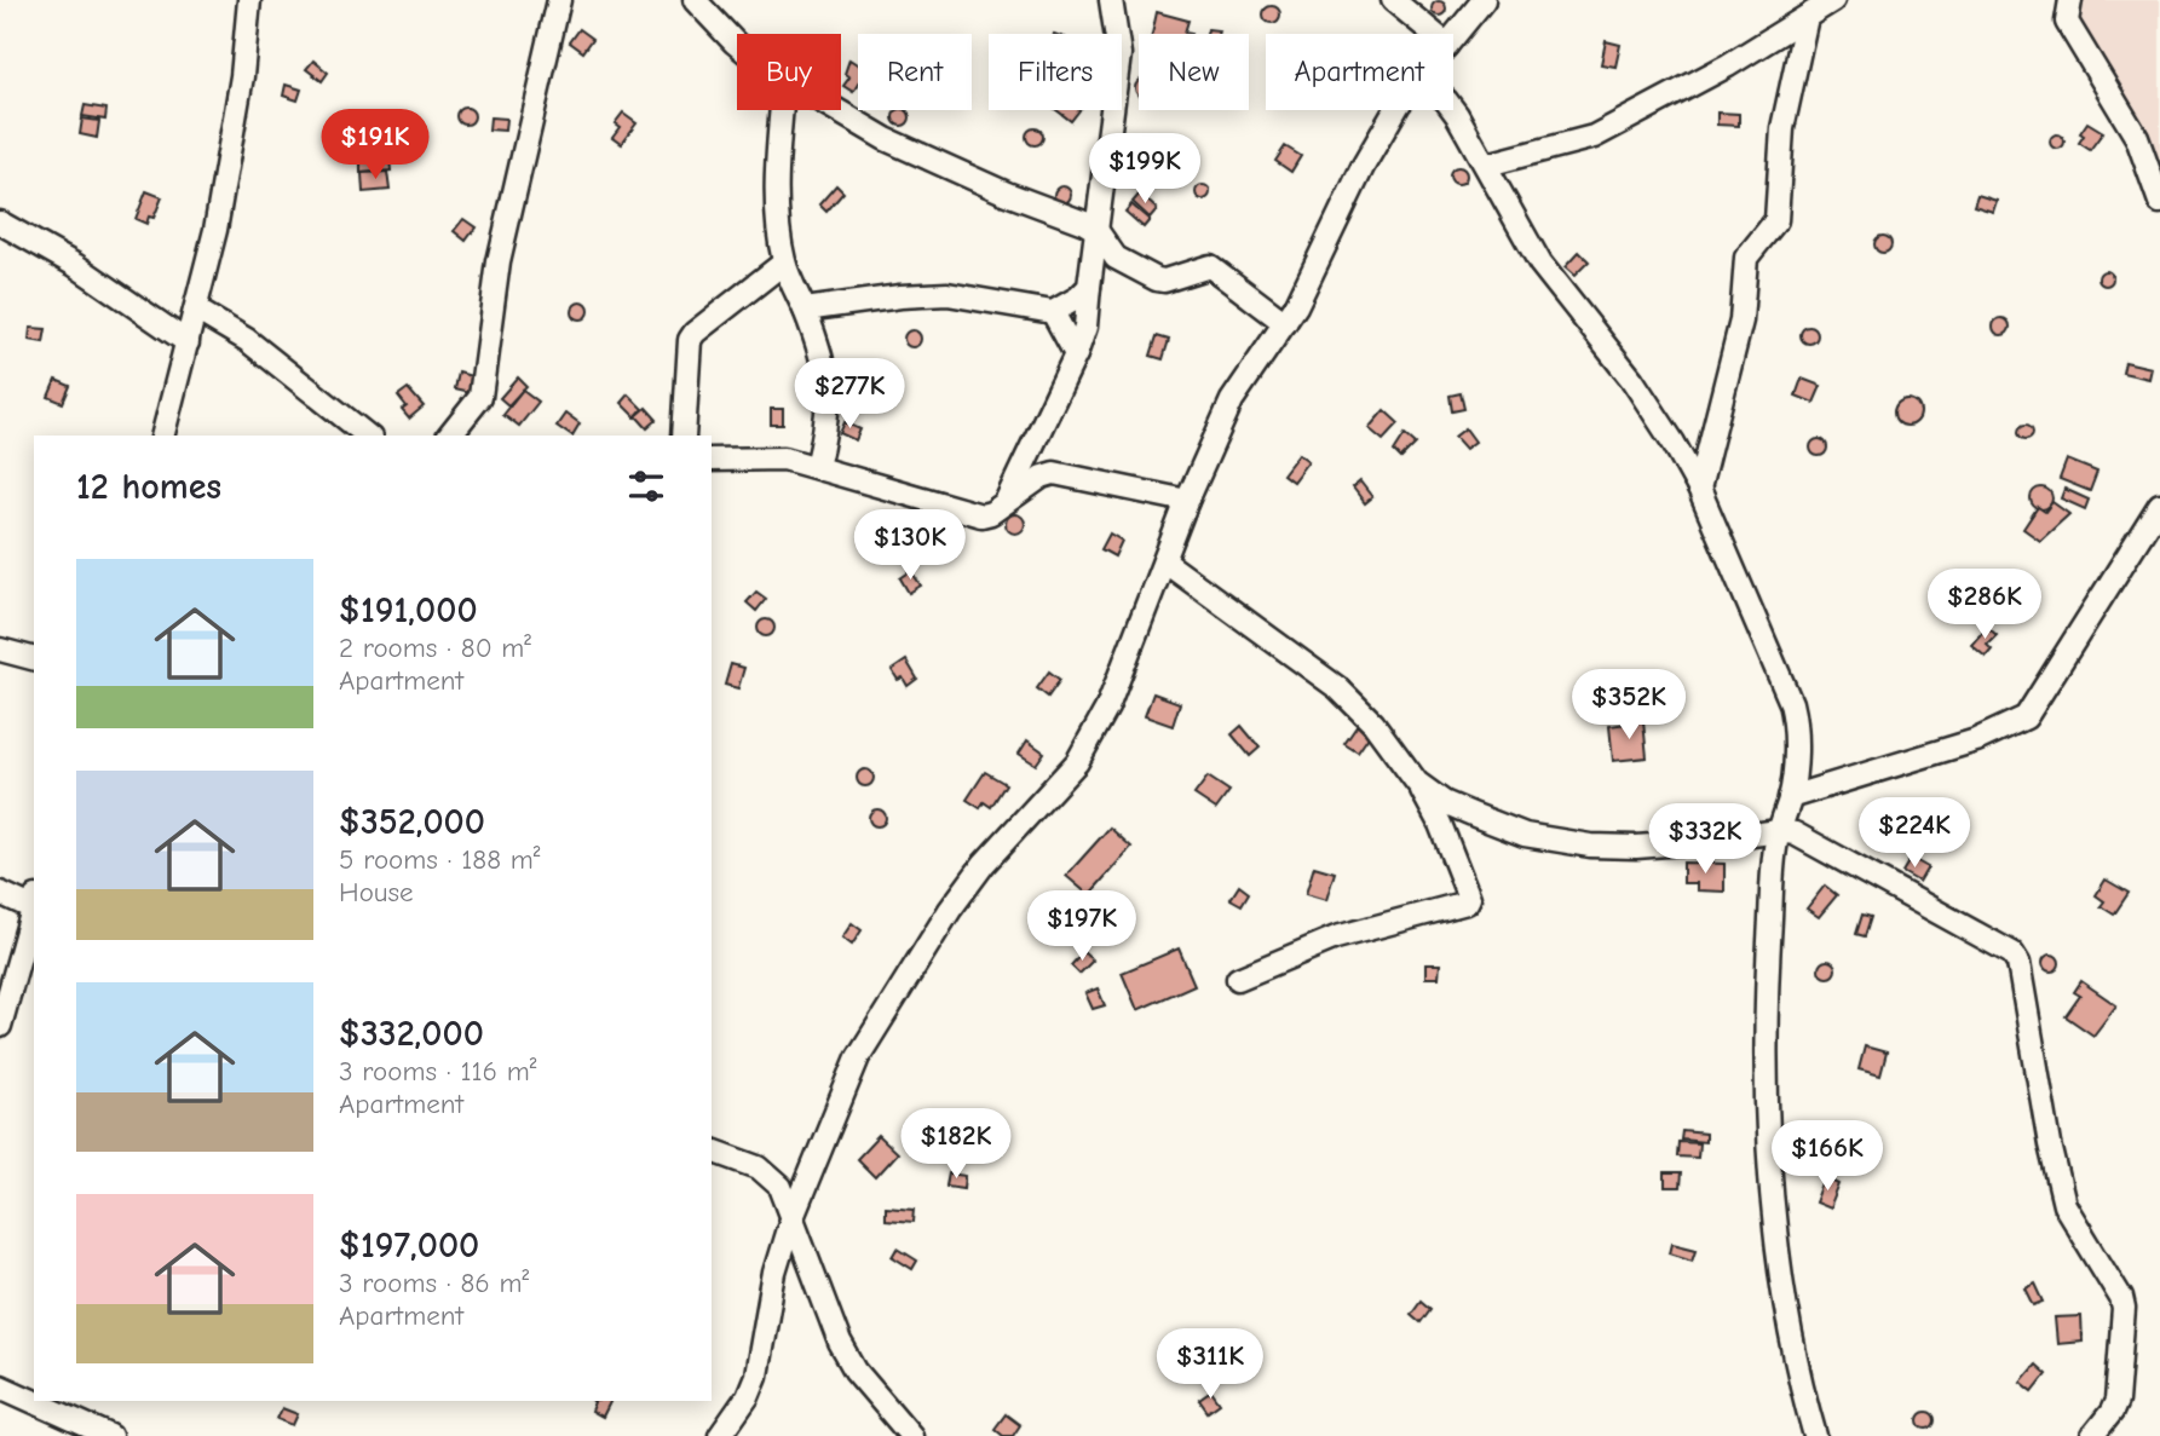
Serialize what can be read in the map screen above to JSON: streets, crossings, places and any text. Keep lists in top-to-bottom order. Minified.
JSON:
{"page":{"chip":["Buy","Rent","Filters","New","Apartment"],"price":["$191K","$199K","$277K","$130K","$286K","$352K","$224K","$332K","$197K","$182K","$166K","$311K"],"heading":"12 homes","list":[{"name":"$191,000","note":"2 rooms · 80 m² · Apartment"},{"name":"$352,000","note":"5 rooms · 188 m² · House"},{"name":"$332,000","note":"3 rooms · 116 m² · Apartment"},{"name":"$197,000","note":"3 rooms · 86 m² · Apartment"}]}}
